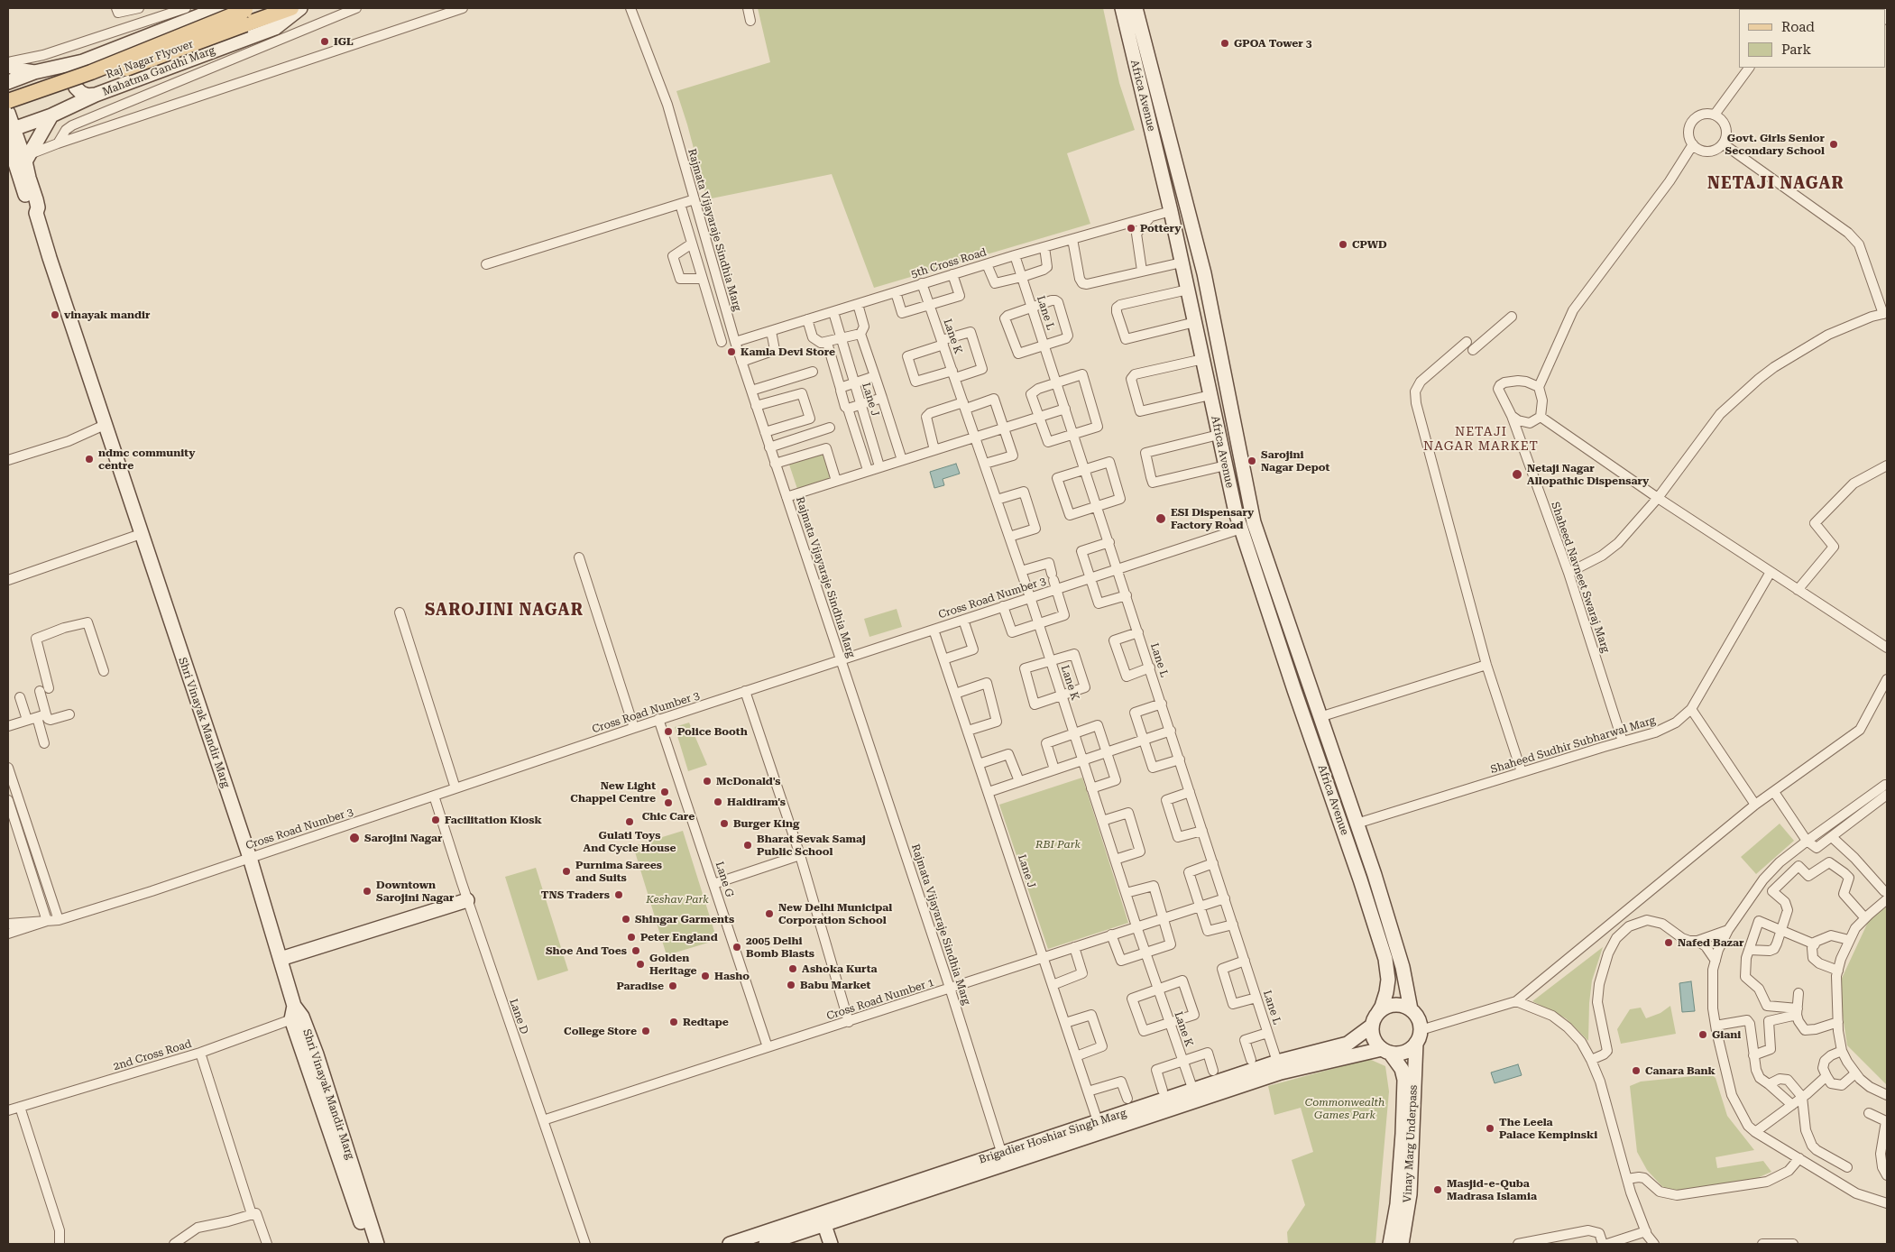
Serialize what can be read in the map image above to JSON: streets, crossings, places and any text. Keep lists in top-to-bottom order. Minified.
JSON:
{"streets":{"main road":["Raj Nagar Flyover"],"street":["Mahatma Gandhi Marg","Africa Avenue","Rajmata Vijayaraje Sindhia Marg","5th Cross Road","Lane L","Lane K","Lane J","Shaheed Navneet Swaraj Marg","Cross Road Number 3","Shri Vinayak Mandir Marg","Shaheed Sudhir Subharwal Marg","Lane G","Cross Road Number 1","Lane D","2nd Cross Road","Brigadier Hoshiar Singh Marg","Vinay Marg Underpass"]},"crossings":[["Raj Nagar Flyover","Shri Vinayak Mandir Marg"],["Mahatma Gandhi Marg","Shri Vinayak Mandir Marg"],["Africa Avenue","5th Cross Road"],["Africa Avenue","Cross Road Number 3"],["Africa Avenue","Shaheed Sudhir Subharwal Marg"],["Africa Avenue","Brigadier Hoshiar Singh Marg"],["Africa Avenue","Vinay Marg Underpass"],["Rajmata Vijayaraje Sindhia Marg","5th Cross Road"],["Rajmata Vijayaraje Sindhia Marg","Cross Road Number 3"],["Rajmata Vijayaraje Sindhia Marg","Cross Road Number 1"],["Rajmata Vijayaraje Sindhia Marg","Brigadier Hoshiar Singh Marg"],["5th Cross Road","Lane L"],["5th Cross Road","Lane K"],["5th Cross Road","Lane J"],["Lane L","Cross Road Number 3"],["Lane L","Cross Road Number 1"],["Lane L","Brigadier Hoshiar Singh Marg"],["Lane K","Cross Road Number 3"],["Lane K","Cross Road Number 1"],["Lane K","Brigadier Hoshiar Singh Marg"],["Lane J","Cross Road Number 3"],["Lane J","Cross Road Number 1"],["Lane J","Brigadier Hoshiar Singh Marg"],["Shaheed Navneet Swaraj Marg","Shaheed Sudhir Subharwal Marg"],["Cross Road Number 3","Shri Vinayak Mandir Marg"],["Cross Road Number 3","Lane G"],["Cross Road Number 3","Lane D"],["Shri Vinayak Mandir Marg","2nd Cross Road"],["Lane G","Cross Road Number 1"],["Cross Road Number 1","Lane D"],["Brigadier Hoshiar Singh Marg","Vinay Marg Underpass"]],"districts":["NETAJI NAGAR","NETAJI NAGAR MARKET","SAROJINI NAGAR"],"parks":["RBI Park","Keshav Park","Commonwealth Games Park"],"places":["IGL","GPOA Tower 3","Govt. Girls Senior Secondary School","Pottery","CPWD","vinayak mandir","Kamla Devi Store","ndmc community centre","Sarojini Nagar Depot","Netaji Nagar Allopathic Dispensary","ESI Dispensary Factory Road","Police Booth","McDonald's","New Light Chappel Centre","Haldiram's","Chic Care","Facilitation Kiosk","Gulati Toys And Cycle House","Burger King","Sarojini Nagar","Bharat Sevak Samaj Public School","Purnima Sarees and Suits","Downtown Sarojini Nagar","TNS Traders","New Delhi Municipal Corporation School","Shingar Garments","Peter England","Nafed Bazar","2005 Delhi Bomb Blasts","Shoe And Toes","Golden Heritage","Ashoka Kurta","Hasho","Babu Market","Paradise","Redtape","College Store","Giani","Canara Bank","The Leela Palace Kempinski","Masjid-e-Quba Madrasa Islamia"],"legend":["Road","Park"]}
